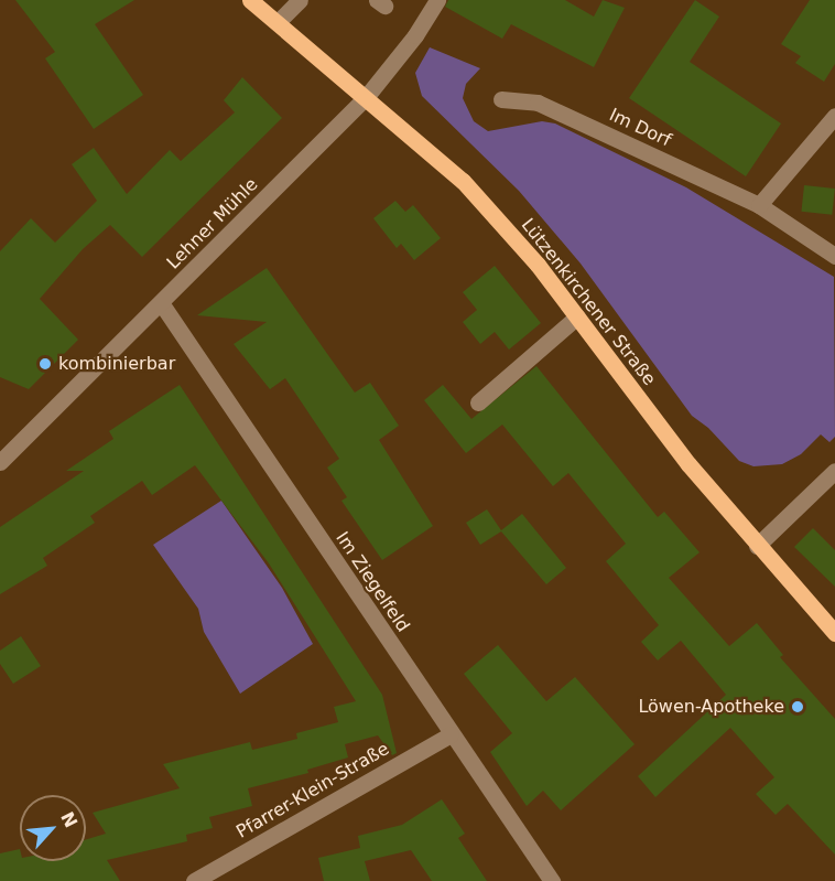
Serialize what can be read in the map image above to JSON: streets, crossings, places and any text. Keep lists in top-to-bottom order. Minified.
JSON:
{"streets":{"main road":["Lützenkirchener Straße"],"street":["Im Dorf","Lehner Mühle","Im Ziegelfeld","Pfarrer-Klein-Straße"]},"crossings":[["Lehner Mühle","Lützenkirchener Straße"],["Lehner Mühle","Im Ziegelfeld"],["Im Ziegelfeld","Pfarrer-Klein-Straße"]],"places":["kombinierbar","Löwen-Apotheke"],"north":"top right"}
